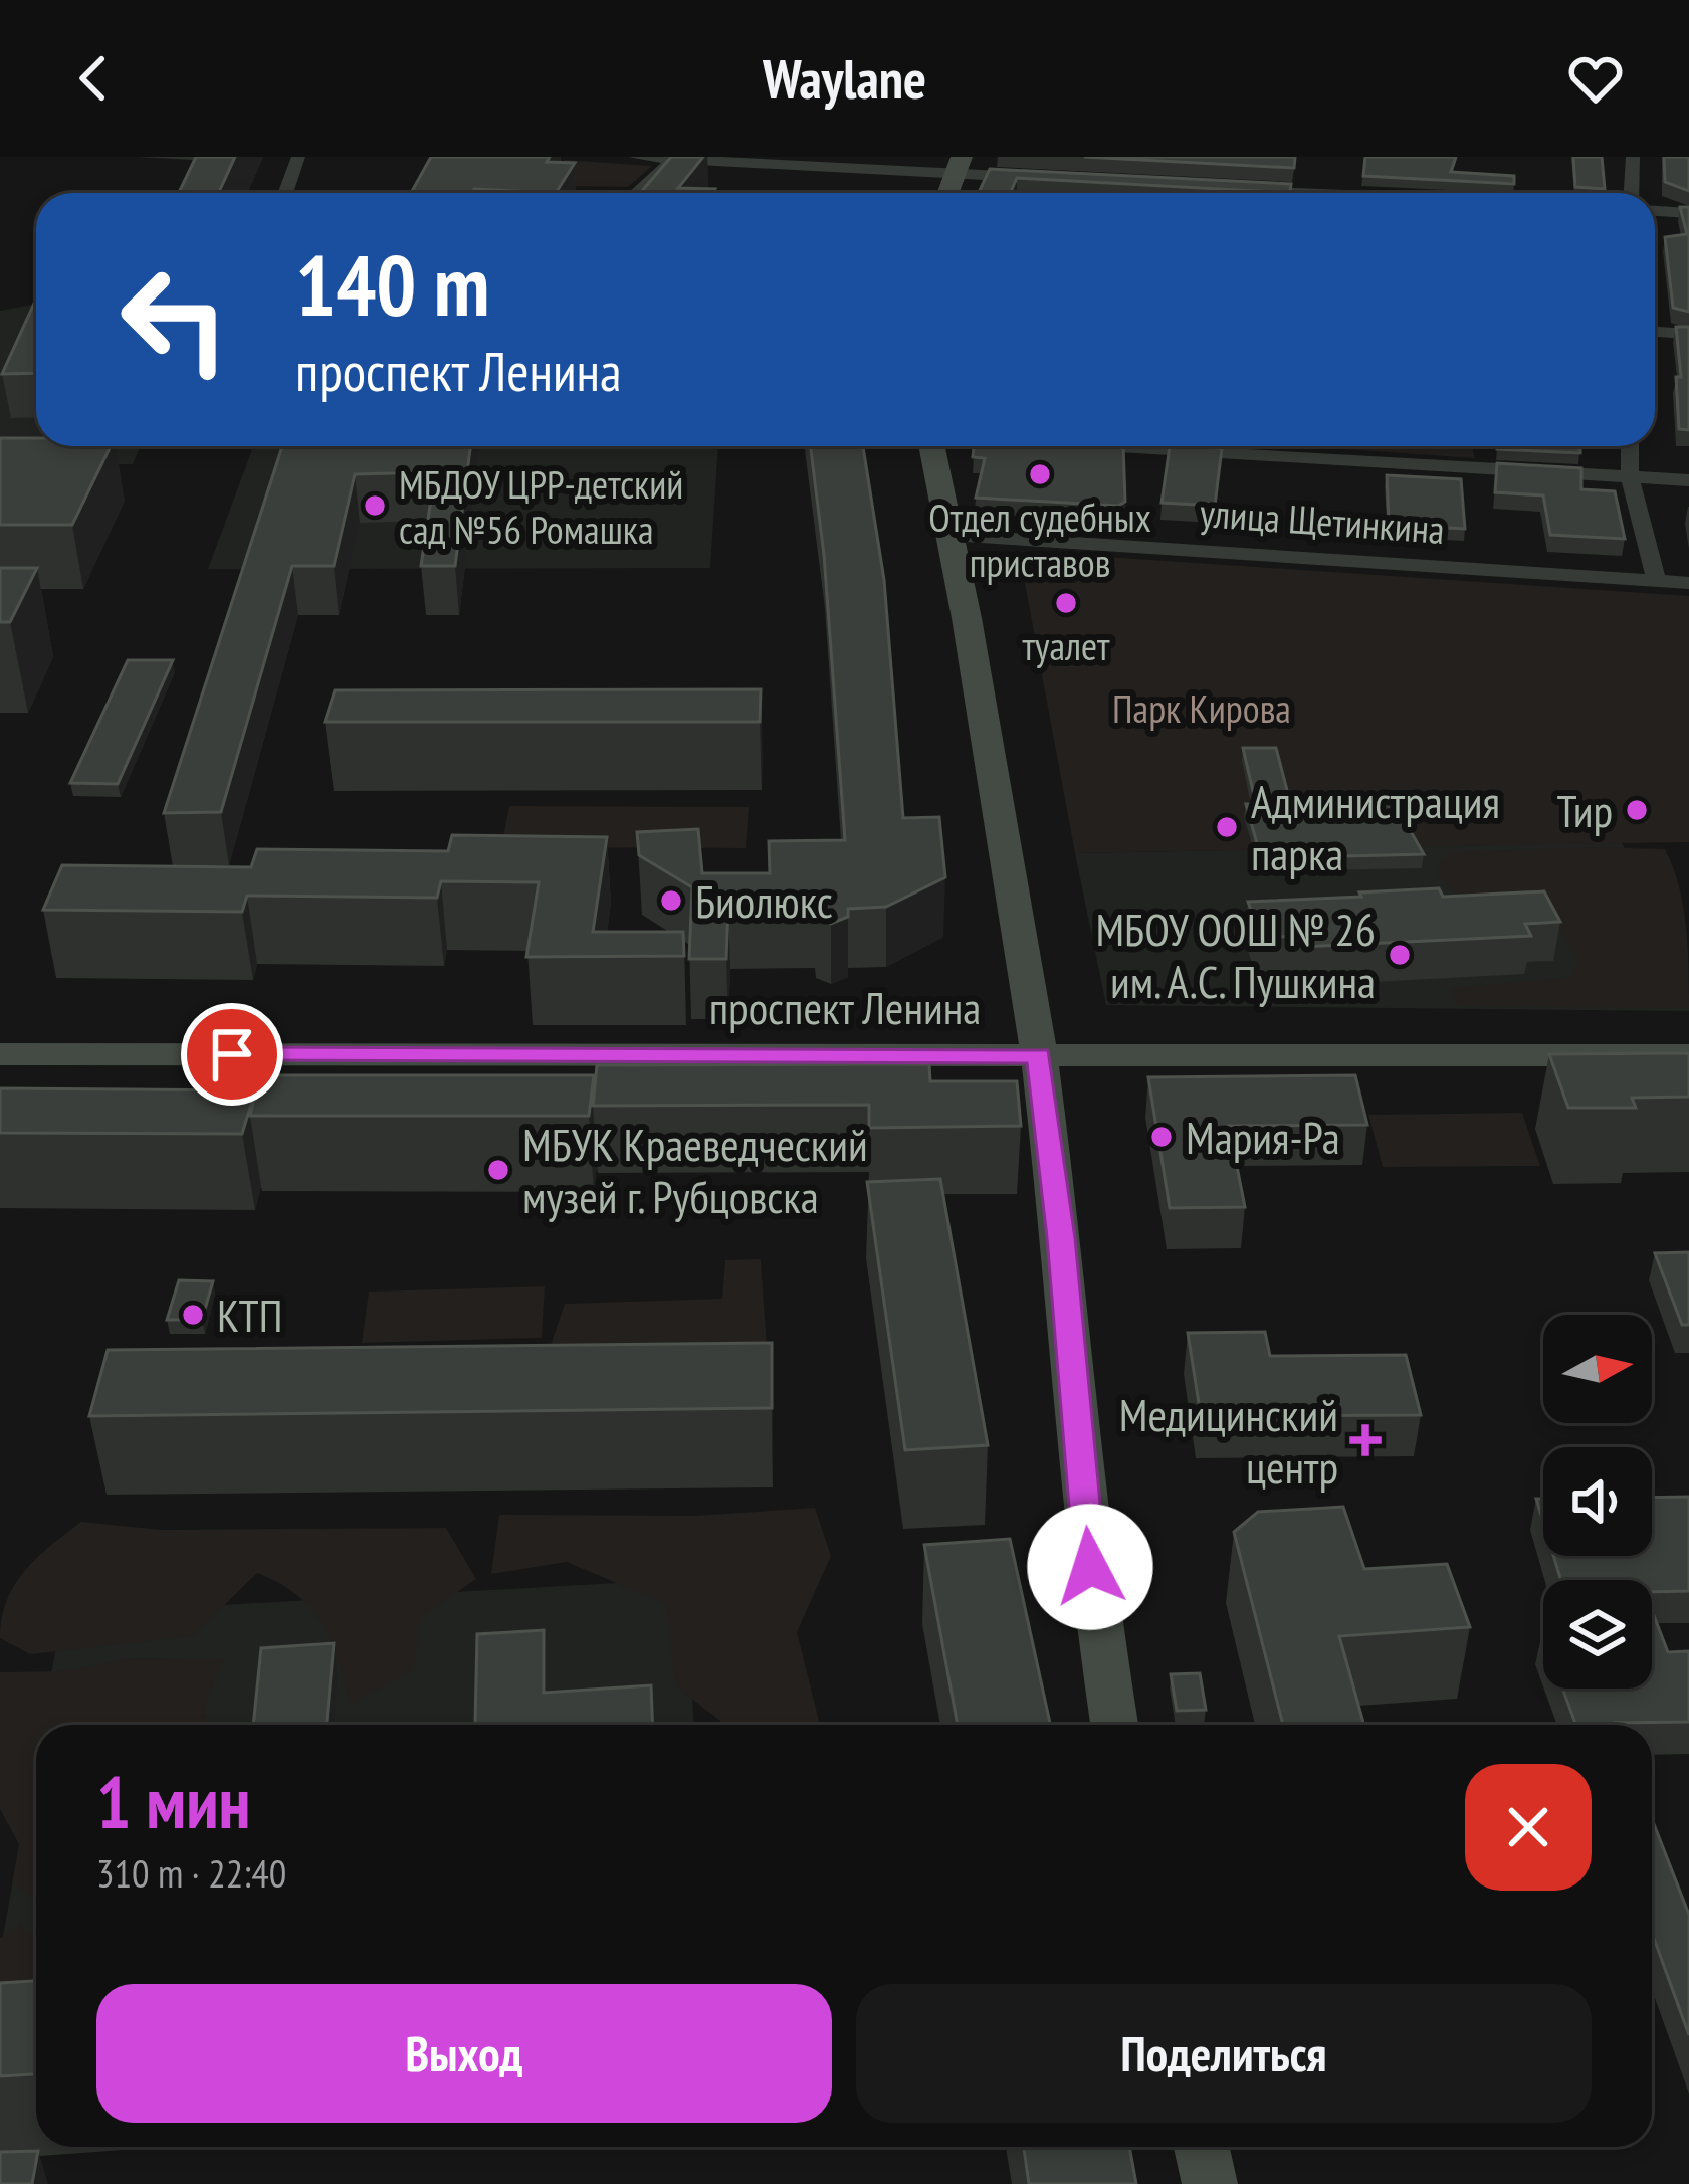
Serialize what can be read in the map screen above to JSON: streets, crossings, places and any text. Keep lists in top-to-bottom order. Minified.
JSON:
{"streets":{"street":["улица Щетинкина","проспект Ленина"]},"parks":["Парк Кирова"],"places":{"other":["Отдел судебных приставов","МБДОУ ЦРР-детский сад №56 Ромашка","туалет","Тир","Администрация парка","Биолюкс","МБОУ ООШ № 26 им. А.С. Пушкина","Мария-Ра","МБУК Краеведческий музей г. Рубцовска","КТП"],"health":["Медицинский центр"]},"north":"right","page":{"header":"Waylane","turn":["140 m","проспект Ленина"],"heading":["1 мин","310 m · 22:40"],"buttons":["Выход","Поделиться"]}}
